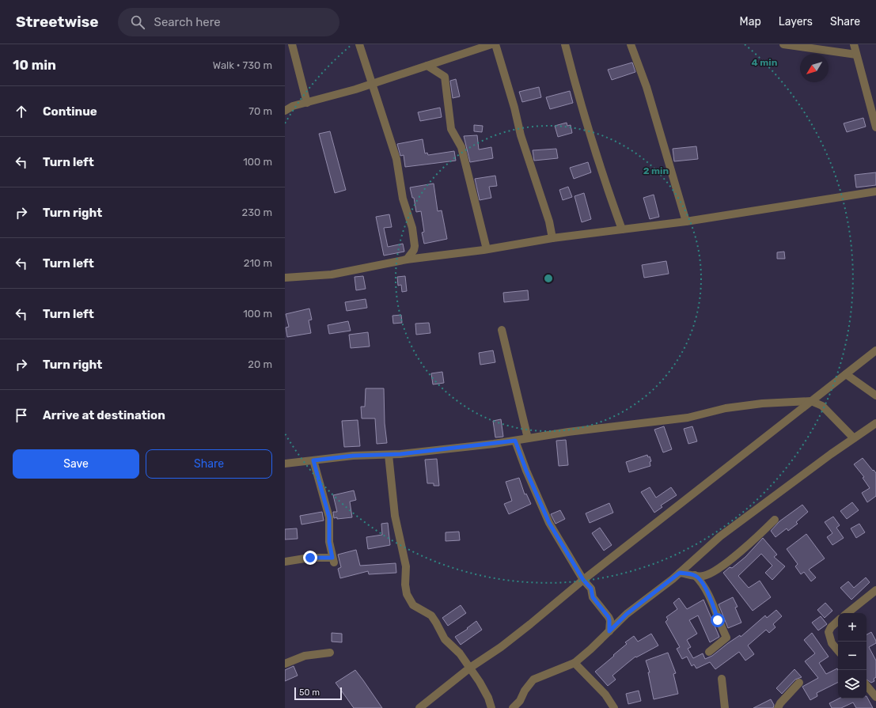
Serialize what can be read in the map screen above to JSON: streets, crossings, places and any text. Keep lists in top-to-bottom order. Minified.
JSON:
{"scale_bar":"50 m","north":"bottom left","page":{"header":"Streetwise","search":"Search here","nav":["Map","Layers","Share"],"heading":["10 min","Walk · 730 m"],"list":[["Continue","70 m"],["Turn left","100 m"],["Turn right","230 m"],["Turn left","210 m"],["Turn left","100 m"],["Turn right","20 m"],"Arrive at destination"],"buttons":["Save","Share"],"map_buttons":["+","−"],"scale":"50 m"},"rings":["4 min","2 min"]}
